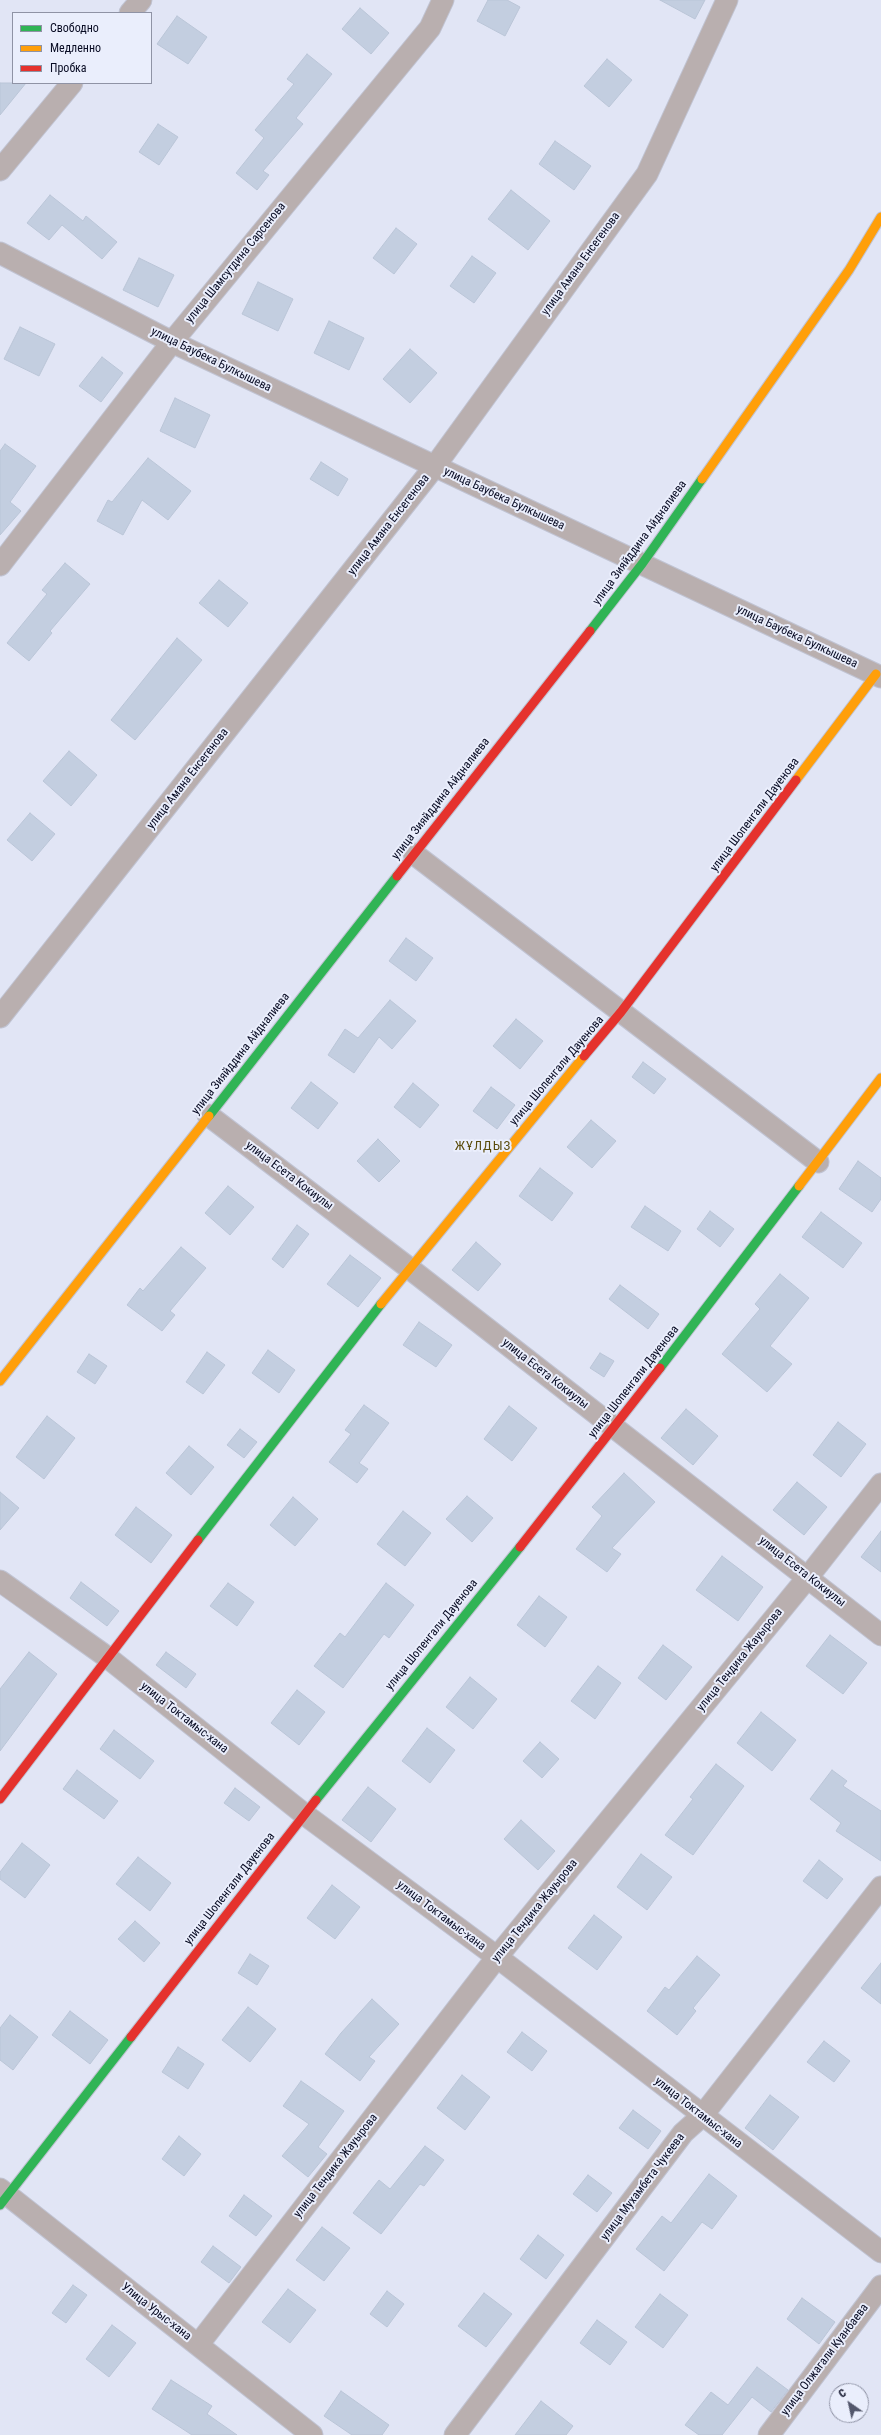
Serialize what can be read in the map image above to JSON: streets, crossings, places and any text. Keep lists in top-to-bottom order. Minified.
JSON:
{"streets":{"street":["улица Шамсутдина Сарсенова","улица Амана Енсегенова","улица Баубека Булкышева","улица Зияйддина Айдналиева","улица Шопенгали Дауенова","улица Есета Кокиулы","улица Тендика Жауырова","улица Токтамыс-хана","улица Мухамбета Чукеева","Улица Урыс-хана","улица Олжагали Куанбаева"]},"crossings":[["улица Шамсутдина Сарсенова","улица Баубека Булкышева"],["улица Амана Енсегенова","улица Баубека Булкышева"],["улица Баубека Булкышева","улица Зияйддина Айдналиева"],["улица Баубека Булкышева","улица Шопенгали Дауенова"],["улица Зияйддина Айдналиева","улица Есета Кокиулы"],["улица Шопенгали Дауенова","улица Есета Кокиулы"],["улица Шопенгали Дауенова","улица Токтамыс-хана"],["улица Шопенгали Дауенова","Улица Урыс-хана"],["улица Есета Кокиулы","улица Тендика Жауырова"],["улица Тендика Жауырова","улица Токтамыс-хана"],["улица Тендика Жауырова","Улица Урыс-хана"],["улица Токтамыс-хана","улица Мухамбета Чукеева"]],"districts":["ЖҰЛДЫЗ"],"legend":["Свободно","Медленно","Пробка"],"north":"top left"}
